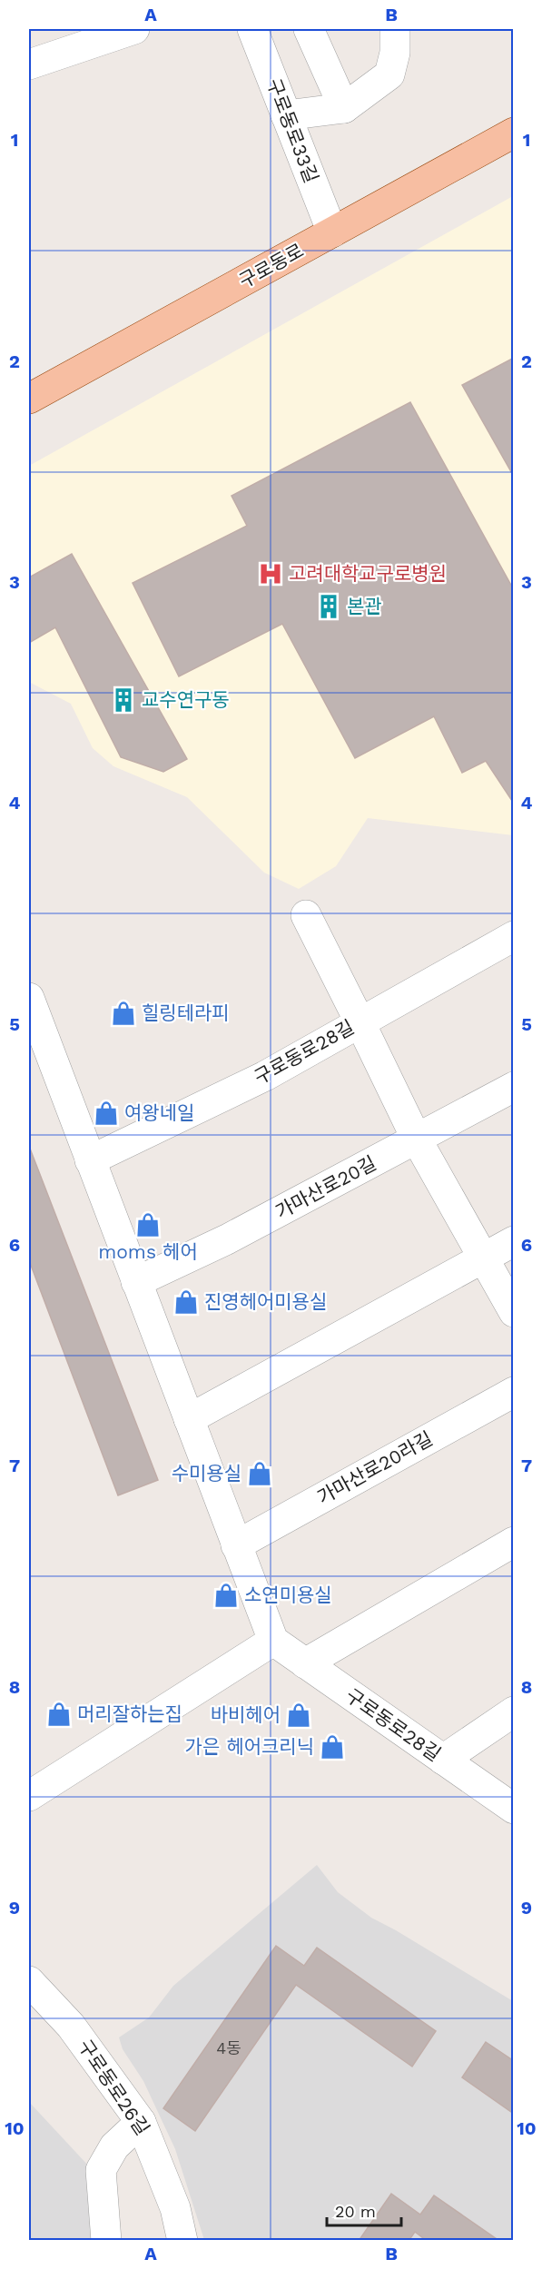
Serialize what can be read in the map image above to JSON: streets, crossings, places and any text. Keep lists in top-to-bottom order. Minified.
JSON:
{"streets":{"main road":["구로동로"],"street":["구로동로33길","구로동로28길","가마산로20길","가마산로20라길","구로동로26길"]},"crossings":[["구로동로33길","구로동로"]],"places":{"hospital":["고려대학교구로병원"],"building":["본관","교수연구동"],"shop":["힐링테라피","여왕네일","moms 헤어","진영헤어미용실","수미용실","소연미용실","머리잘하는집","바비헤어","가은 헤어크리닉"]},"house_numbers":["4동"],"scale_bar":"20 m","grid":{"columns":["A","B"],"rows":["1","2","3","4","5","6","7","8","9","10"]}}
